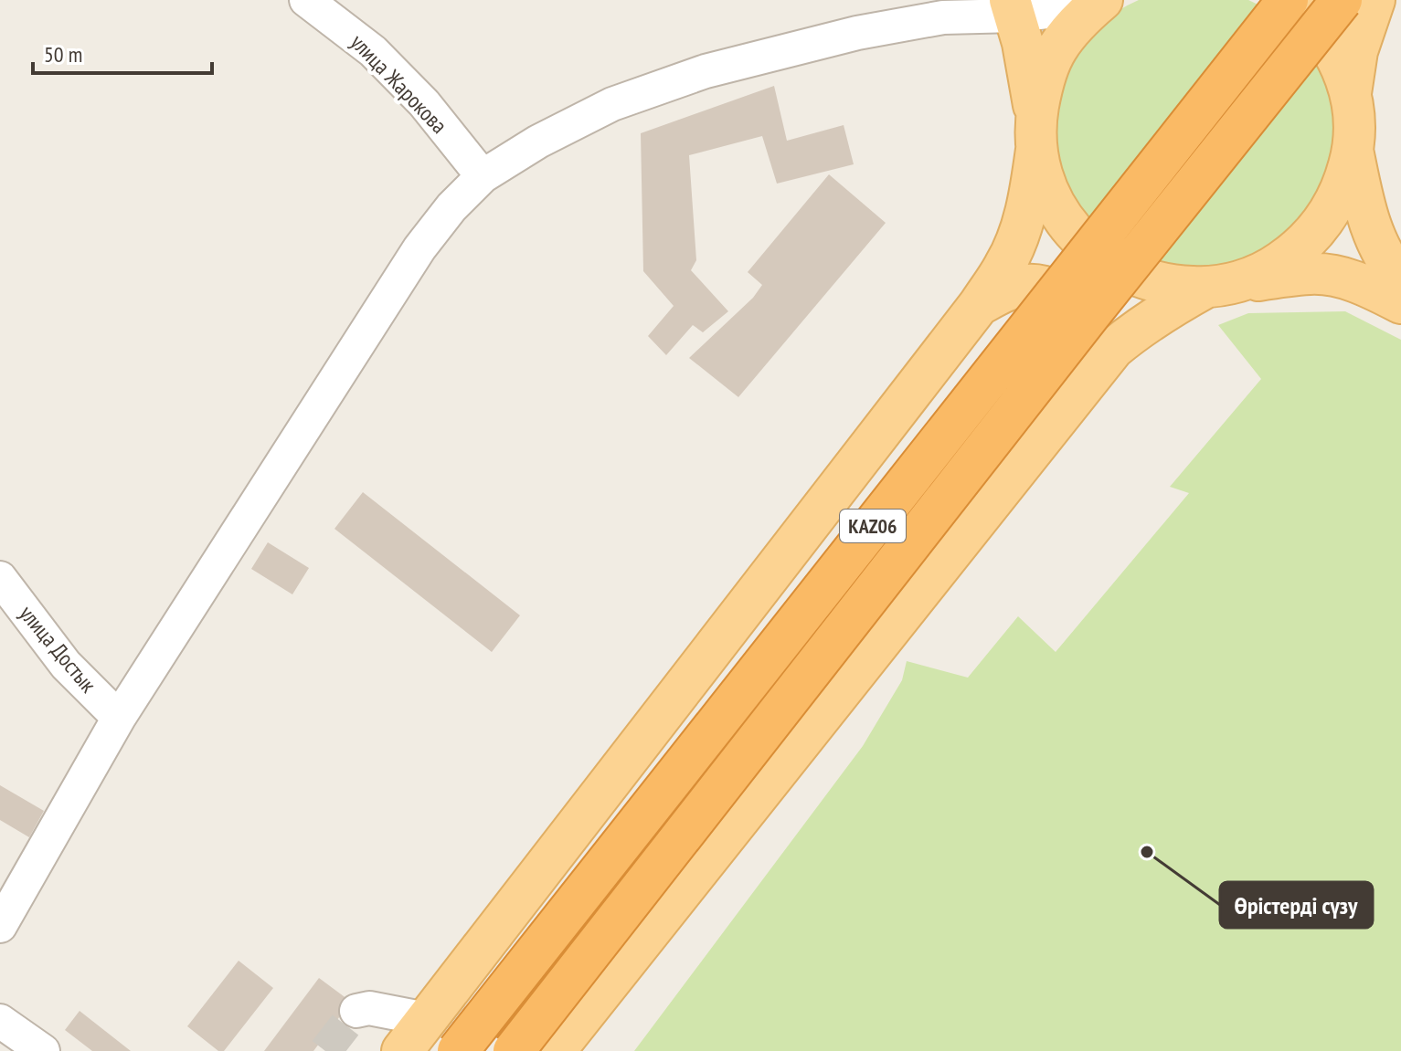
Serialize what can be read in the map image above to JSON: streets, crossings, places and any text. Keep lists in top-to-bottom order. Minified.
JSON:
{"streets":{"highway":["KАZ06"],"street":["улица Жарокова","улица Достык"]},"places":["Өрістерді сүзу"],"scale_bar":"50 m"}
